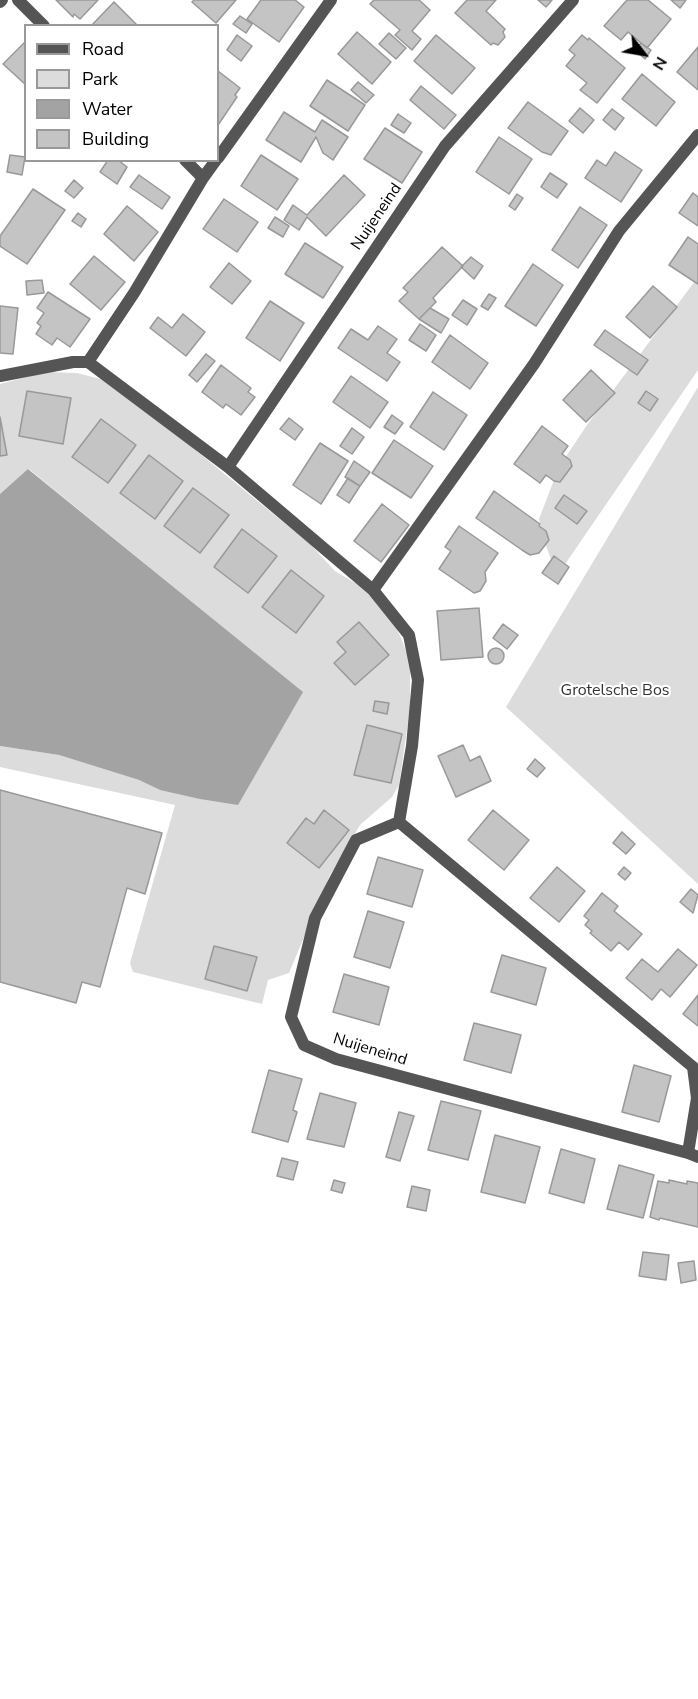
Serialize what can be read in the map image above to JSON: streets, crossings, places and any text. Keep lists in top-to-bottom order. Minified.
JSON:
{"streets":{"street":["Nuijeneind"]},"parks":["Grotelsche Bos"],"legend":["Road","Park","Water","Building"],"north":"bottom right"}
